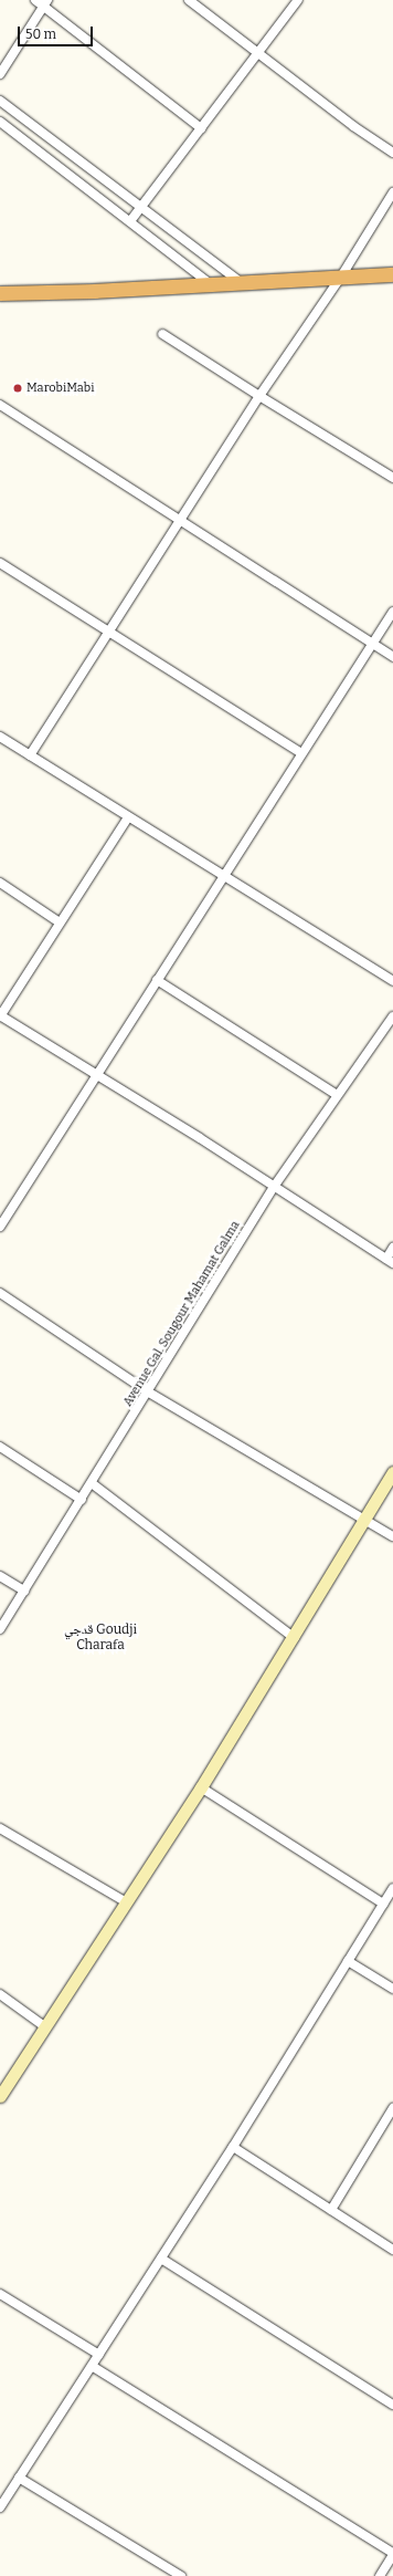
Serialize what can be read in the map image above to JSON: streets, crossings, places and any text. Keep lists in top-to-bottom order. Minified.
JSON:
{"streets":{"street":["Avenue Gal. Sougour Mahamat Galma"]},"districts":["قدجي Goudji Charafa"],"places":["MarobiMabi"],"scale_bar":"50 m"}
